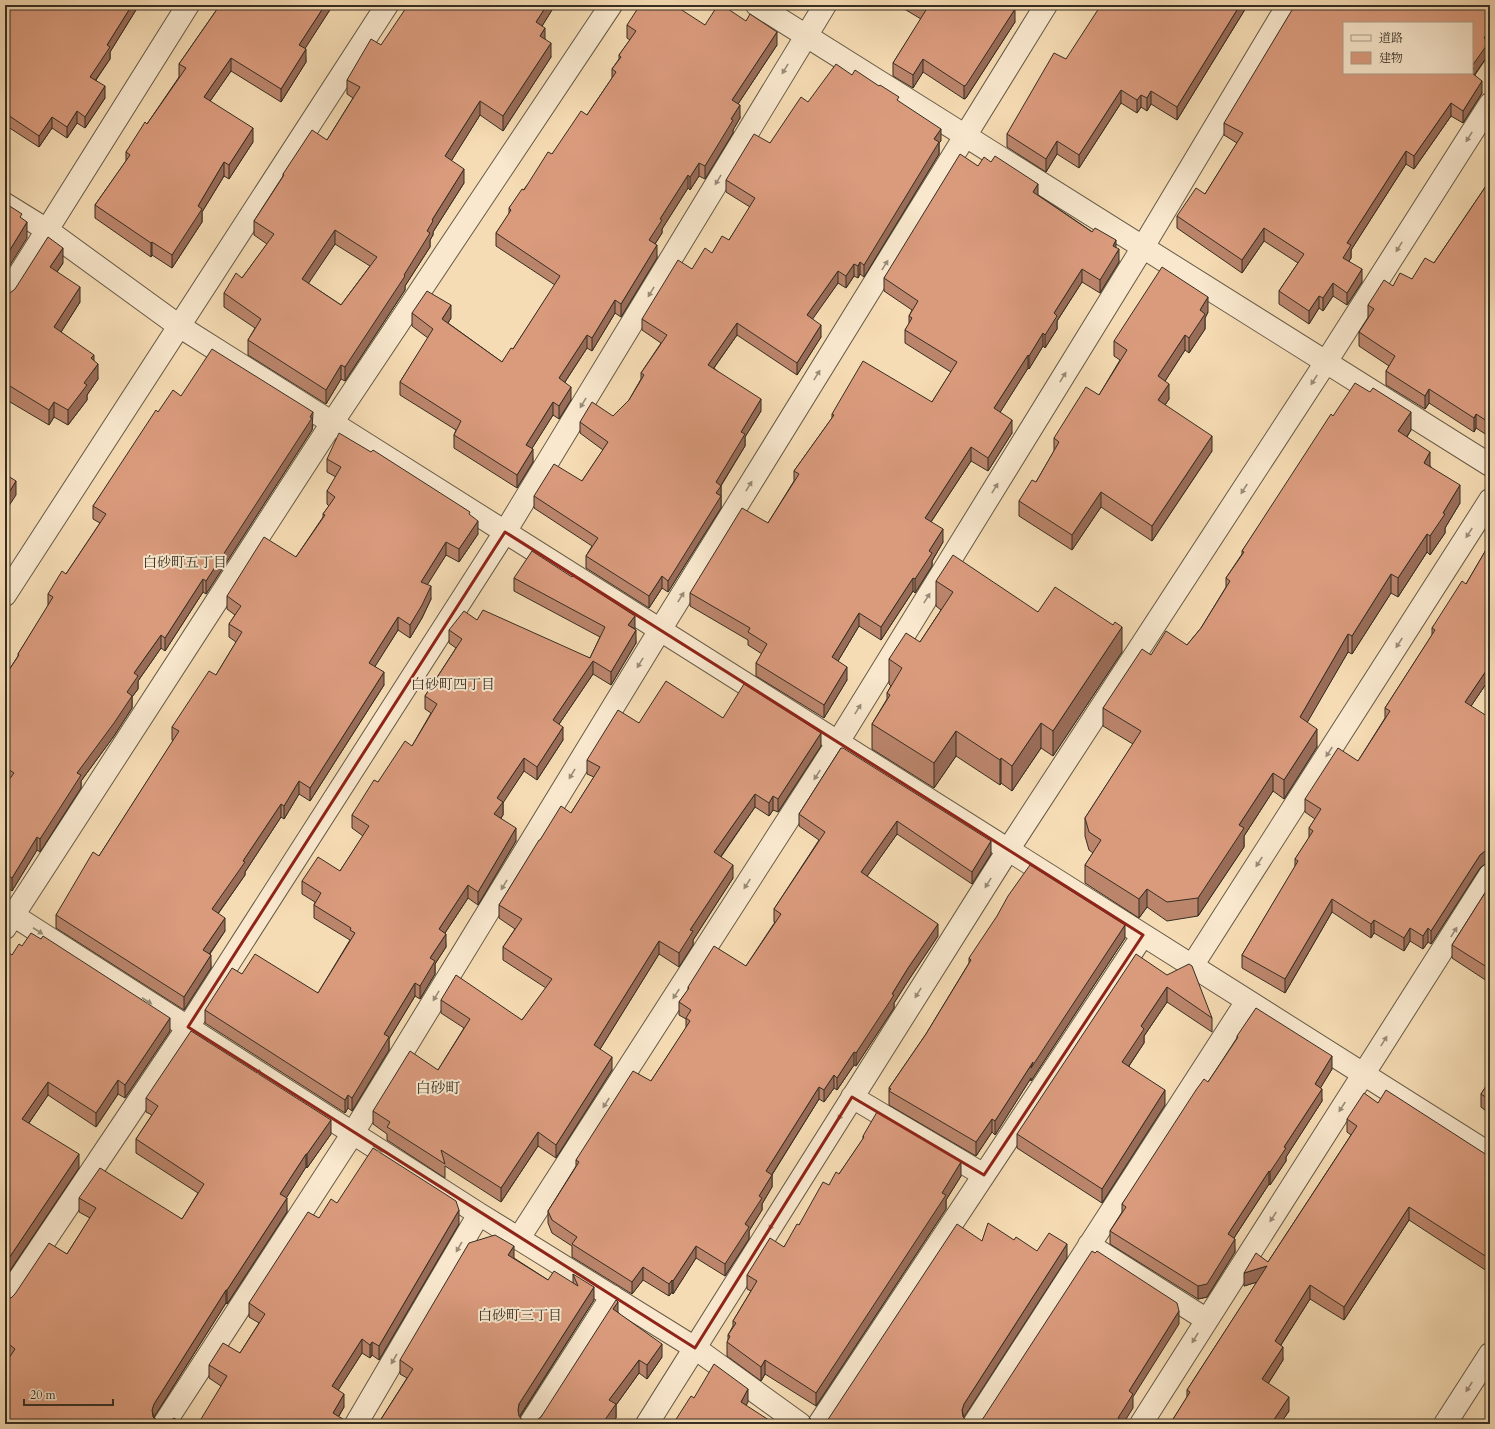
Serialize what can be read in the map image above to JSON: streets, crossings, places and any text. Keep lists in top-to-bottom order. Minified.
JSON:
{"districts":["白砂町五丁目","白砂町四丁目","白砂町","白砂町三丁目"],"legend":["道路","建物"],"scale_bar":"20 m"}
